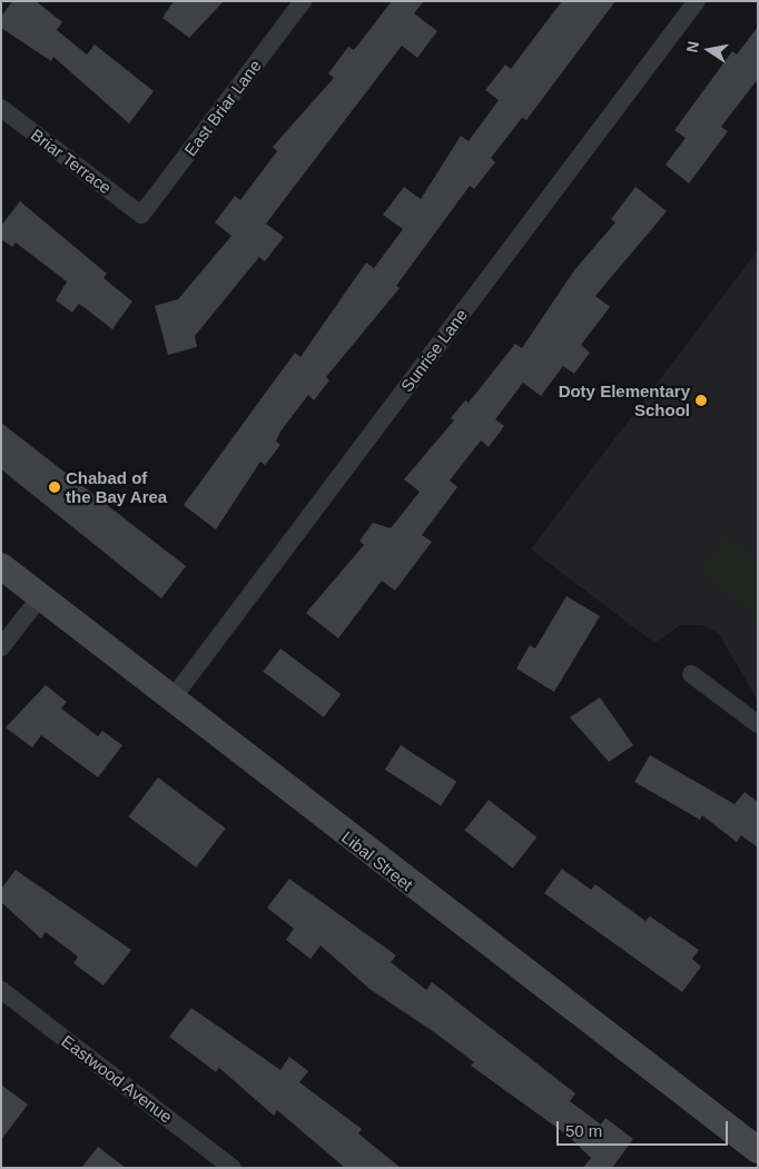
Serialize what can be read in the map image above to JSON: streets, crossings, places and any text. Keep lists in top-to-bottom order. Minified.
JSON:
{"streets":{"street":["East Briar Lane","Briar Terrace","Sunrise Lane","Libal Street","Eastwood Avenue"]},"crossings":[["East Briar Lane","Briar Terrace"],["Sunrise Lane","Libal Street"]],"places":["Doty Elementary School","Chabad of the Bay Area"],"scale_bar":"50 m","north":"left"}
